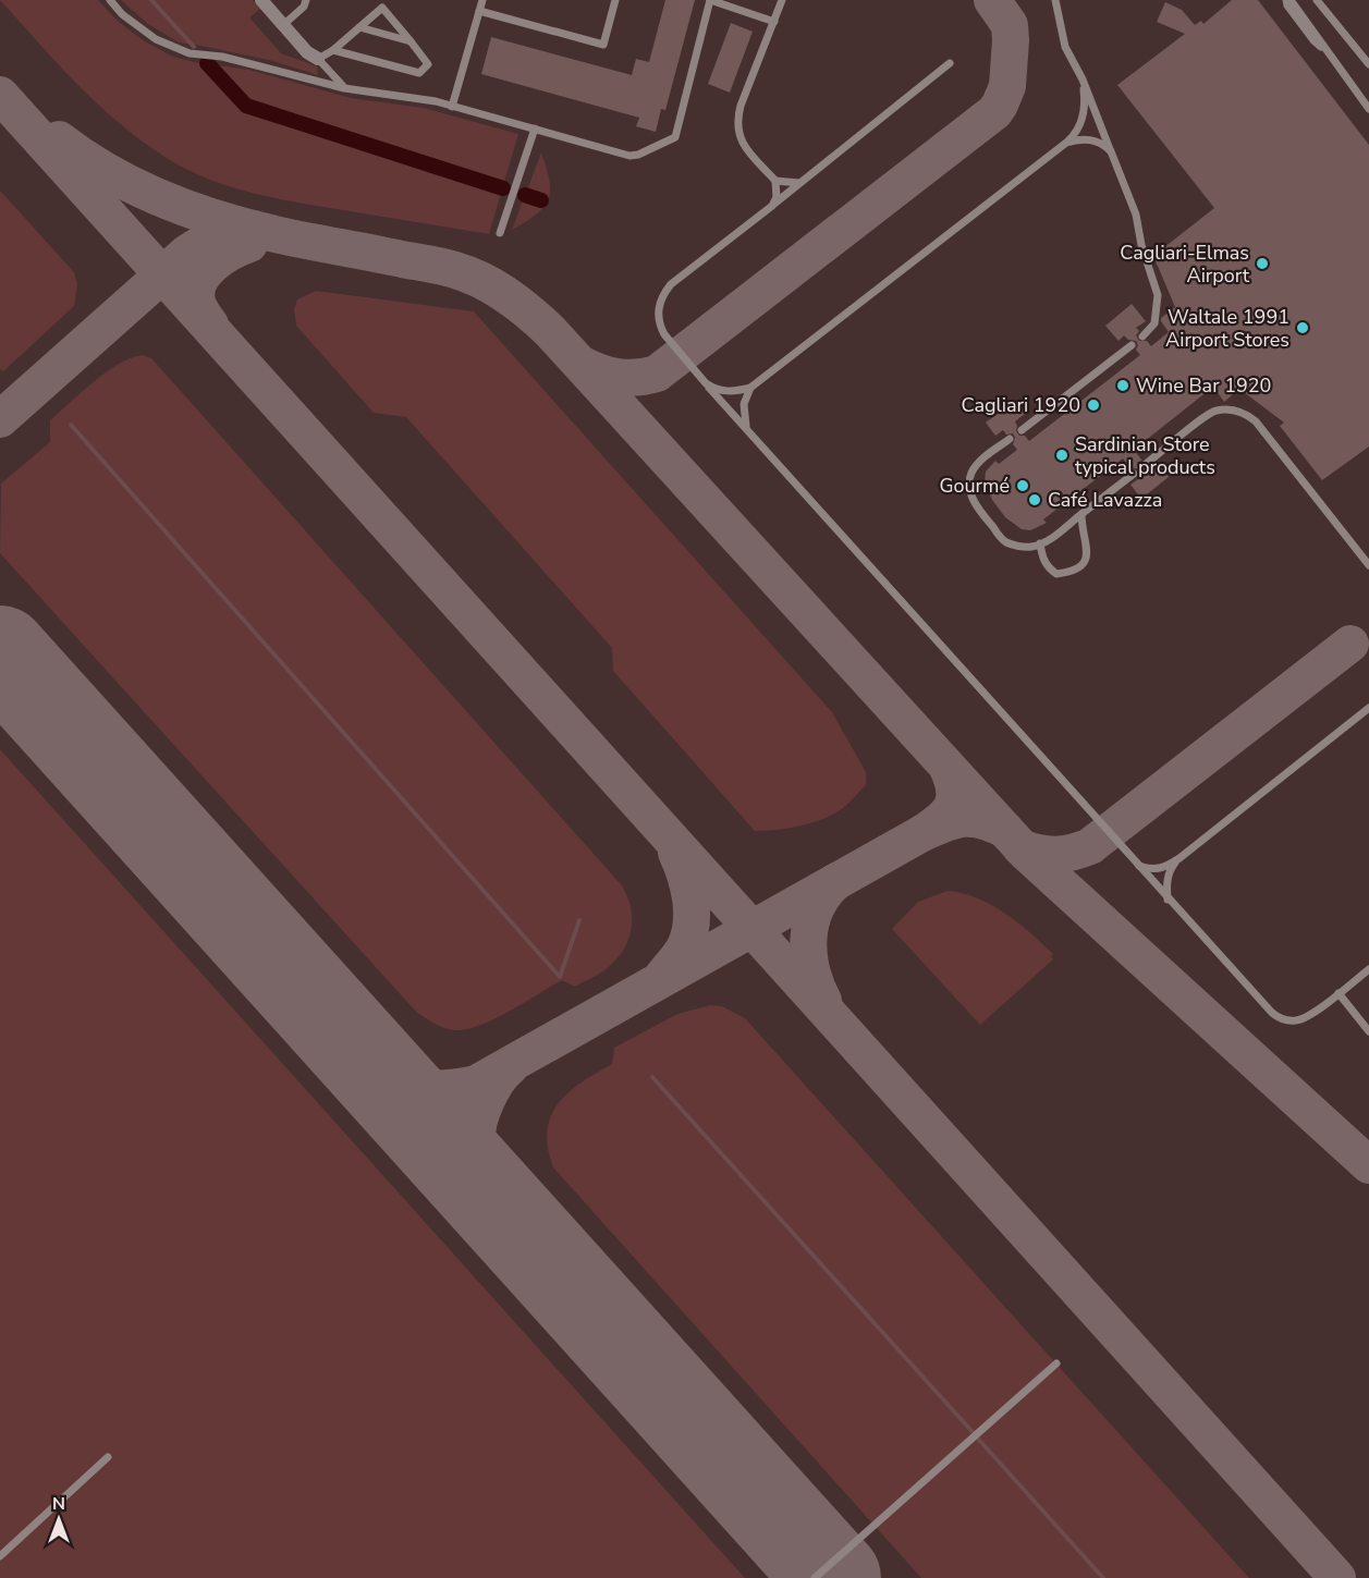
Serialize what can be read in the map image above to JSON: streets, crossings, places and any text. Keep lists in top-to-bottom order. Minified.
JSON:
{"places":["Cagliari-Elmas Airport","Waltale 1991 Airport Stores","Wine Bar 1920","Cagliari 1920","Sardinian Store typical products","Gourmé","Café Lavazza"],"north":"top"}
